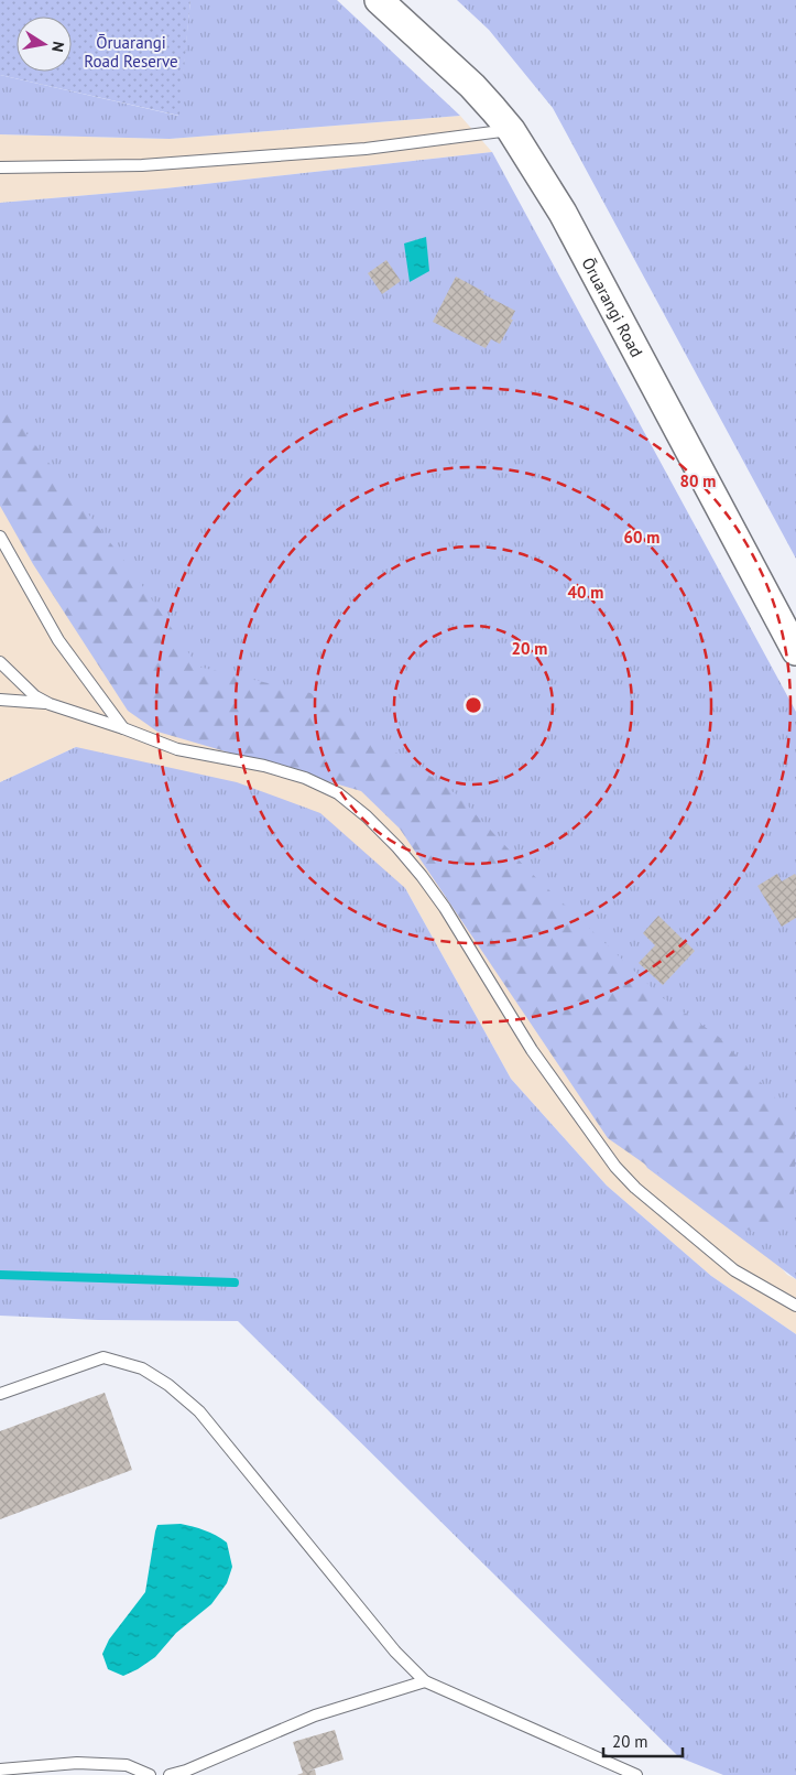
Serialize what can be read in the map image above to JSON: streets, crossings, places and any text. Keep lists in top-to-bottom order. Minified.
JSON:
{"streets":{"street":["Ōruarangi Road"]},"parks":["Ōruarangi Road Reserve"],"scale_bar":"20 m","north":"right","rings":["80 m","60 m","40 m","20 m"]}
